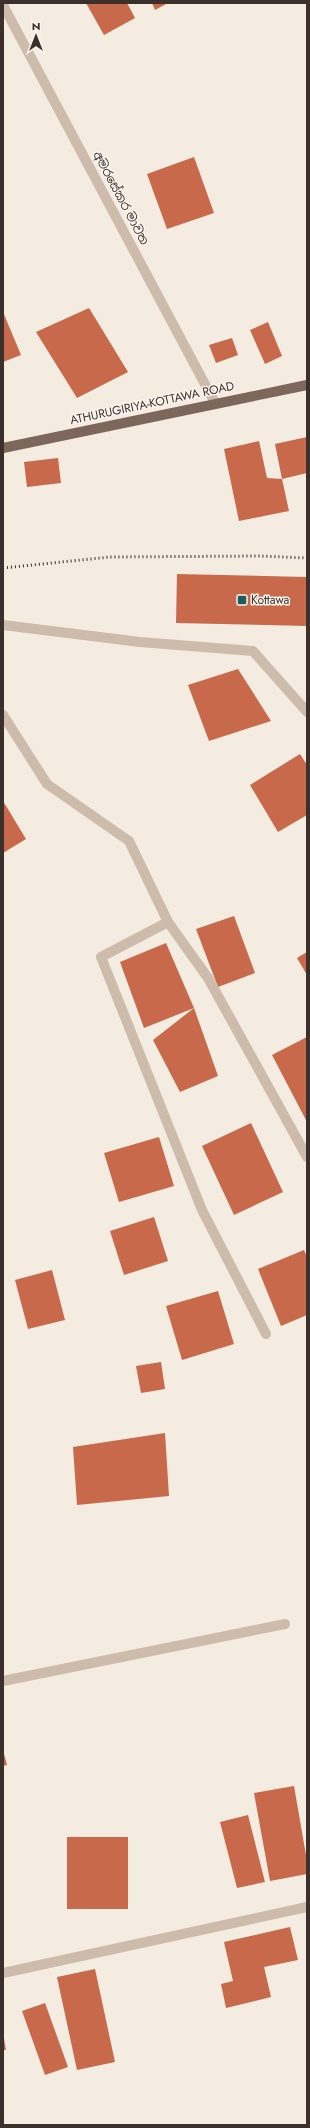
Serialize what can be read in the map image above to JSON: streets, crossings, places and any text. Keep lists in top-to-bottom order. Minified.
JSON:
{"streets":{"main road":["ATHURUGIRIYA-KOTTAWA ROAD"],"street":["අමරසේකර මාවත"]},"crossings":[["අමරසේකර මාවත","ATHURUGIRIYA-KOTTAWA ROAD"]],"places":{"transit":["Kottawa"]},"north":"top"}
